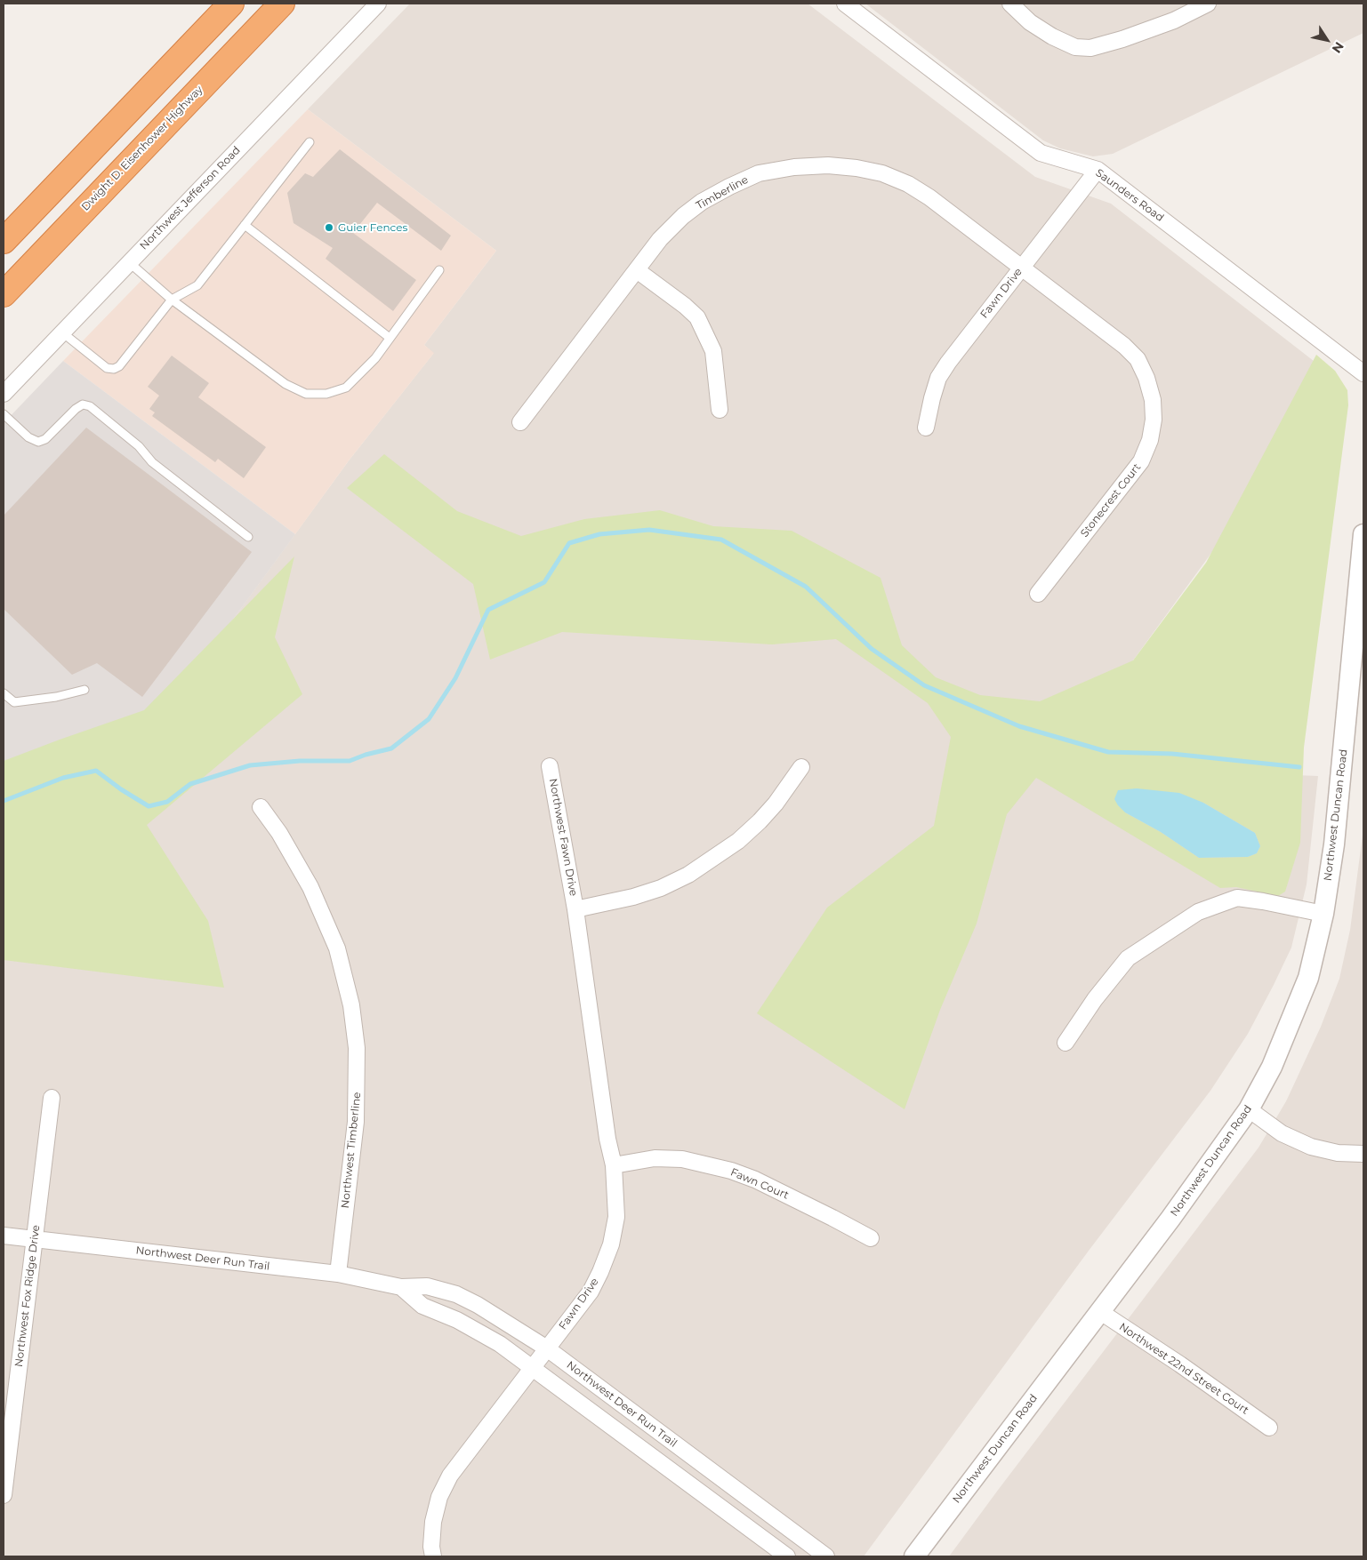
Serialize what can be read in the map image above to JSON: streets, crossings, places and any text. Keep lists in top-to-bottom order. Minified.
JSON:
{"streets":{"highway":["Dwight D. Eisenhower Highway"],"street":["Timberline","Saunders Road","Northwest Jefferson Road","Fawn Drive","Stonecrest Court","Northwest Duncan Road","Northwest Fawn Drive","Northwest Timberline","Fawn Court","Northwest Deer Run Trail","Northwest Fox Ridge Drive","Northwest 22nd Street Court"]},"crossings":[["Timberline","Fawn Drive"],["Timberline","Stonecrest Court"],["Saunders Road","Fawn Drive"],["Fawn Drive","Stonecrest Court"],["Fawn Drive","Northwest Fawn Drive"],["Fawn Drive","Fawn Court"],["Fawn Drive","Northwest Deer Run Trail"],["Northwest Duncan Road","Northwest 22nd Street Court"],["Northwest Timberline","Northwest Deer Run Trail"],["Northwest Deer Run Trail","Northwest Fox Ridge Drive"]],"places":["Guier Fences"],"north":"bottom right"}
